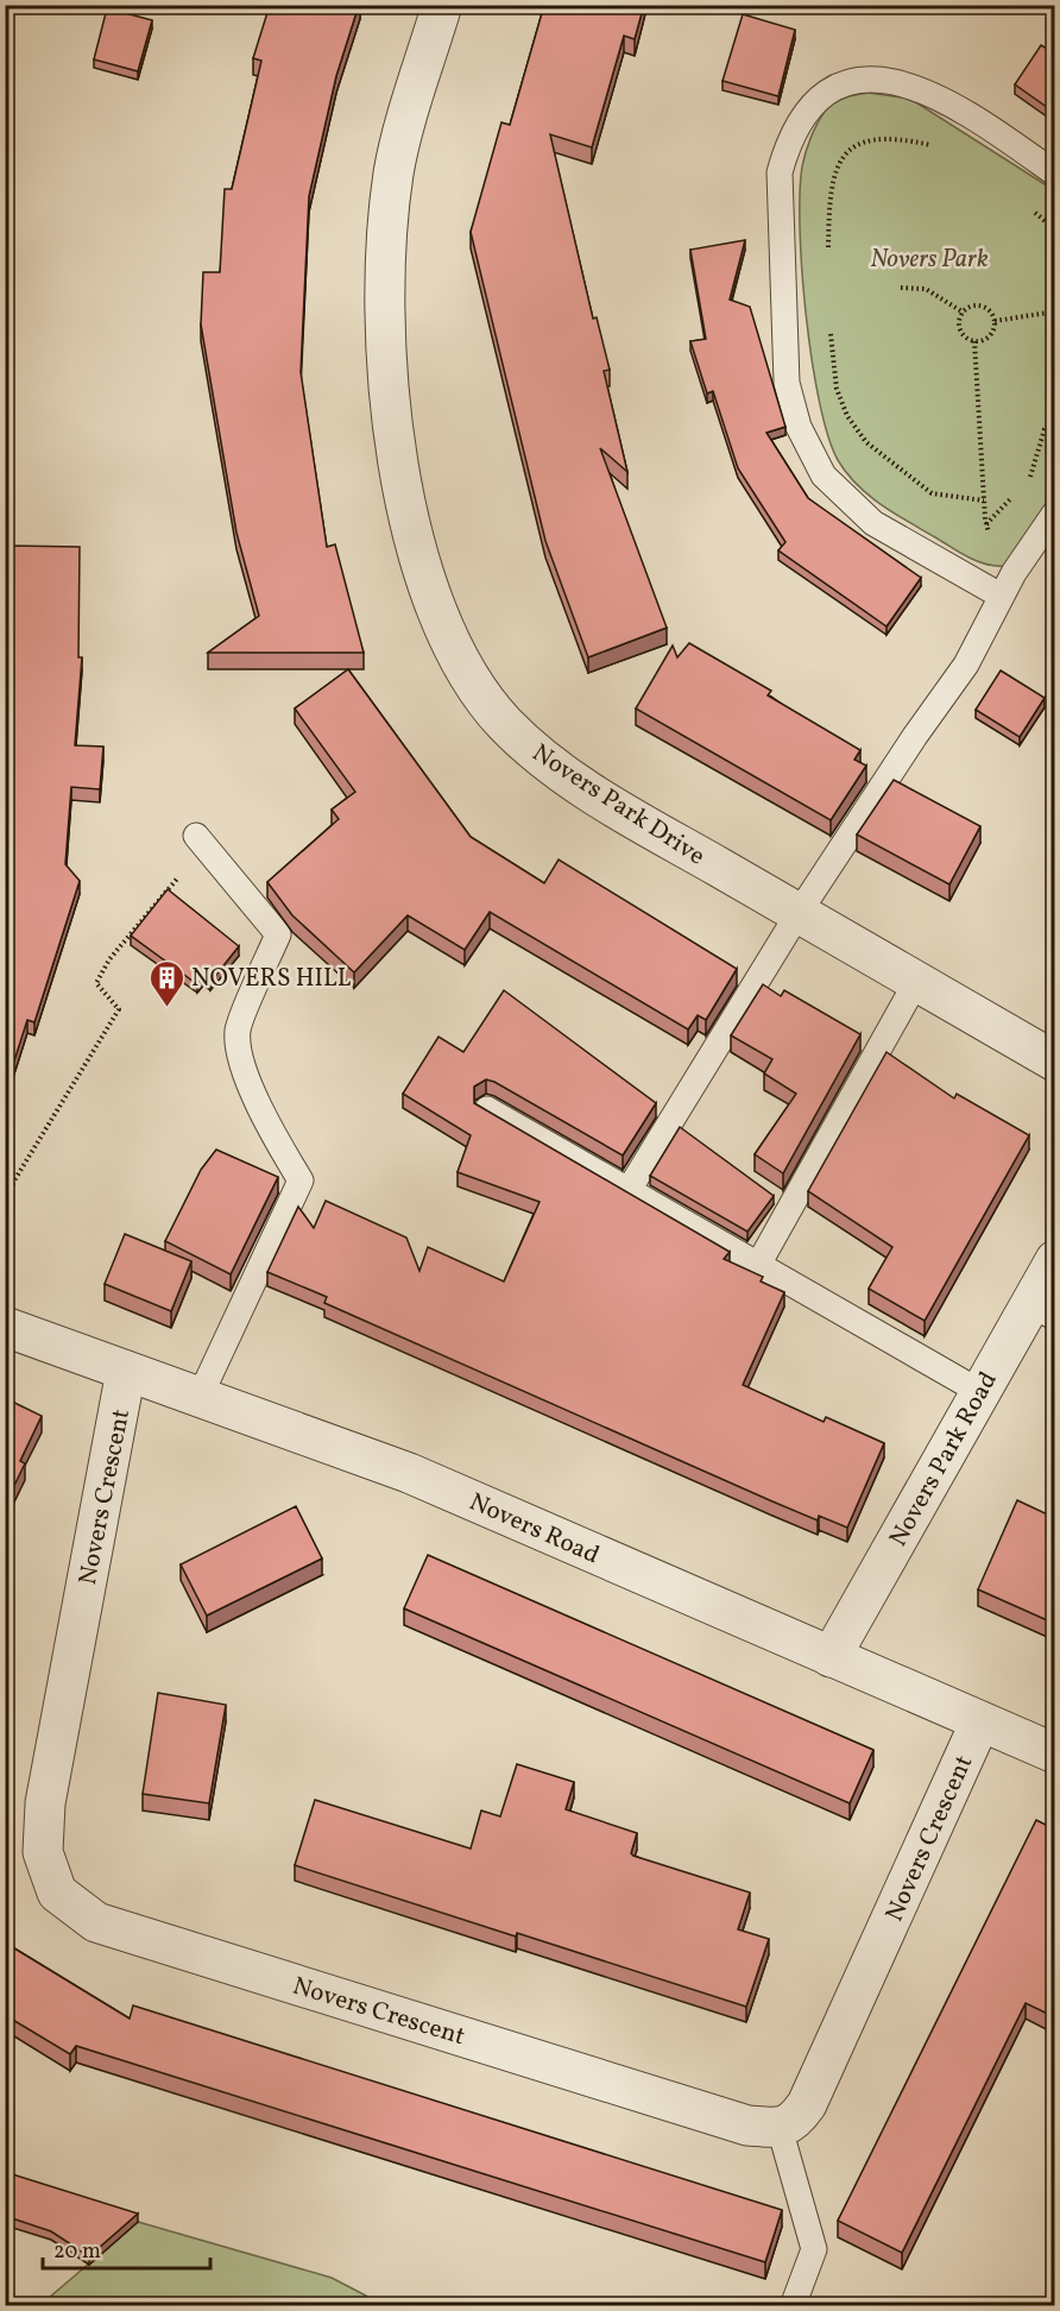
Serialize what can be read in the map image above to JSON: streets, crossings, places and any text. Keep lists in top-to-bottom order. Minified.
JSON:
{"streets":{"street":["Novers Park Drive","Novers Park Road","Novers Crescent","Novers Road"]},"crossings":[["Novers Park Road","Novers Road"],["Novers Crescent","Novers Road"]],"parks":["Novers Park"],"places":{"building":["NOVERS HILL"]},"scale_bar":"20 m"}
